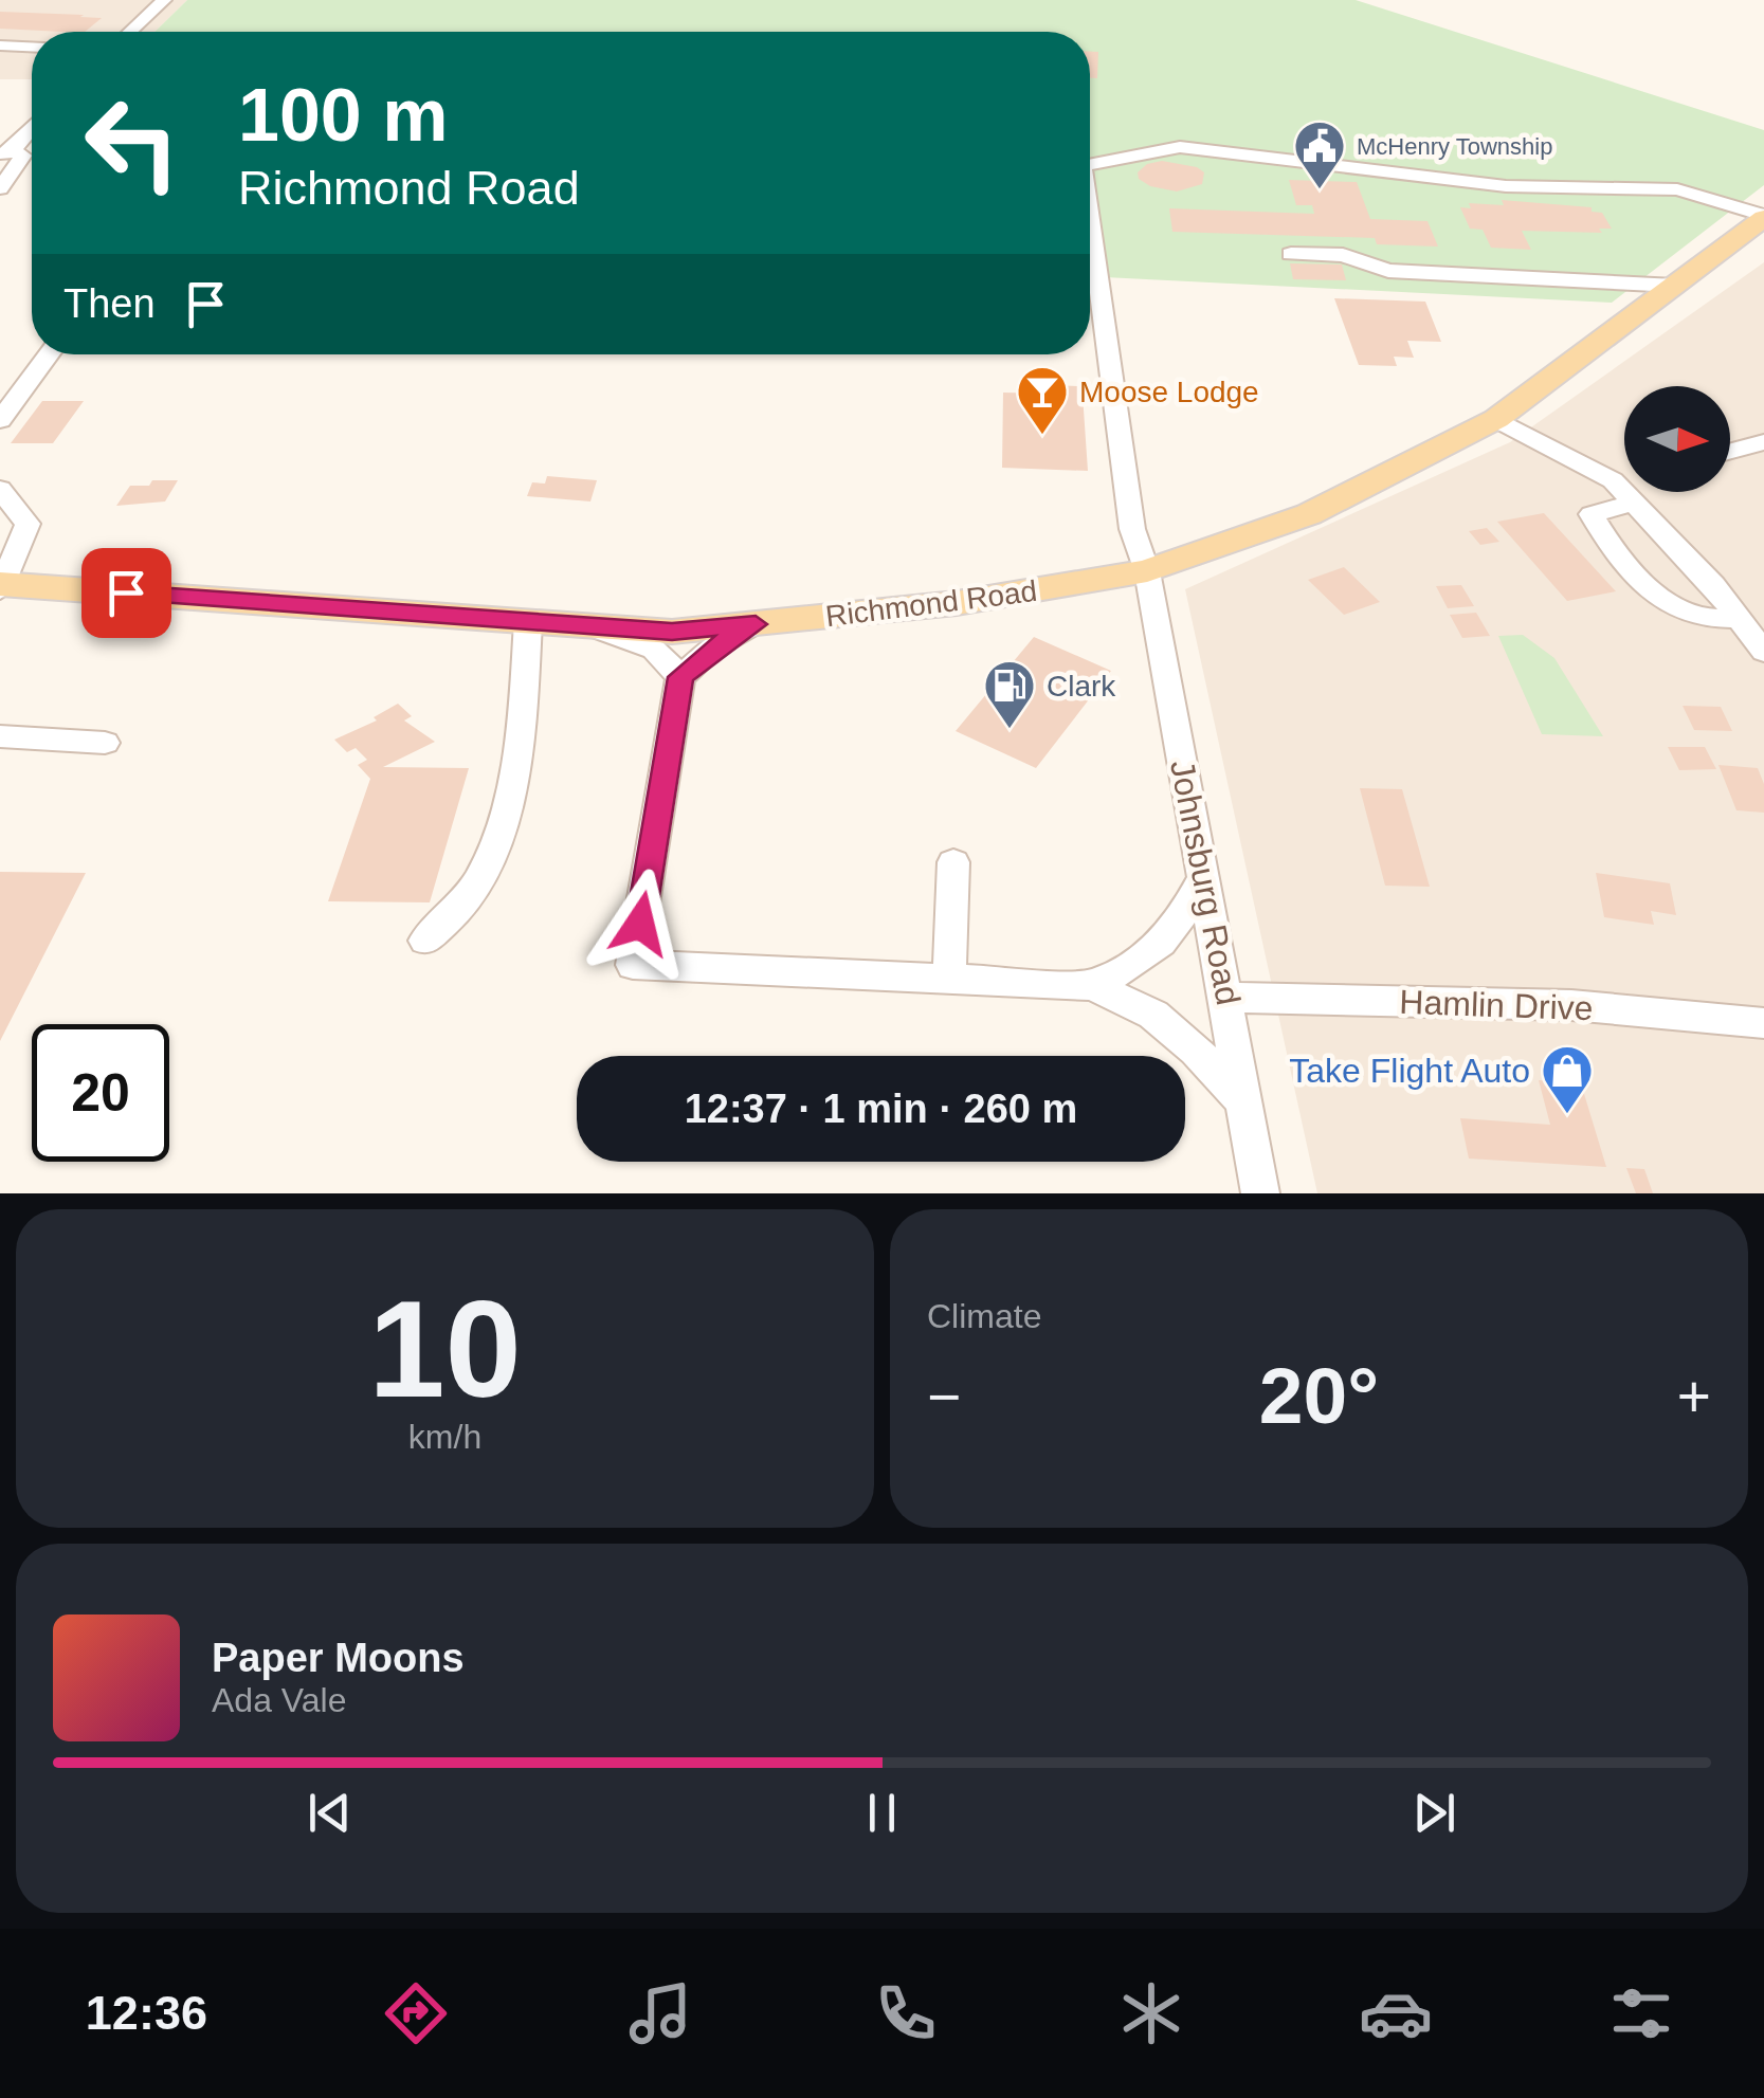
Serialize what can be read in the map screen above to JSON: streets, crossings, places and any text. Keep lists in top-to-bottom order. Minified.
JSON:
{"streets":{"main road":["Richmond Road"],"street":["Johnsburg Road","Hamlin Drive"]},"crossings":[["Richmond Road","Johnsburg Road"],["Johnsburg Road","Hamlin Drive"]],"places":{"public building":["McHenry Township"],"bar":["Moose Lodge"],"fuel station":["Clark"],"shop":["Take Flight Auto"]},"north":"right","page":{"turn":["100 m","Richmond Road"],"then":"Then","limit":"20","trip":"12:37 · 1 min · 260 m","tile":[["10","km/h"],"Climate"],"heat":["−","20°","+"],"song":["Paper Moons","Ada Vale"],"tabs":"12:36"}}
